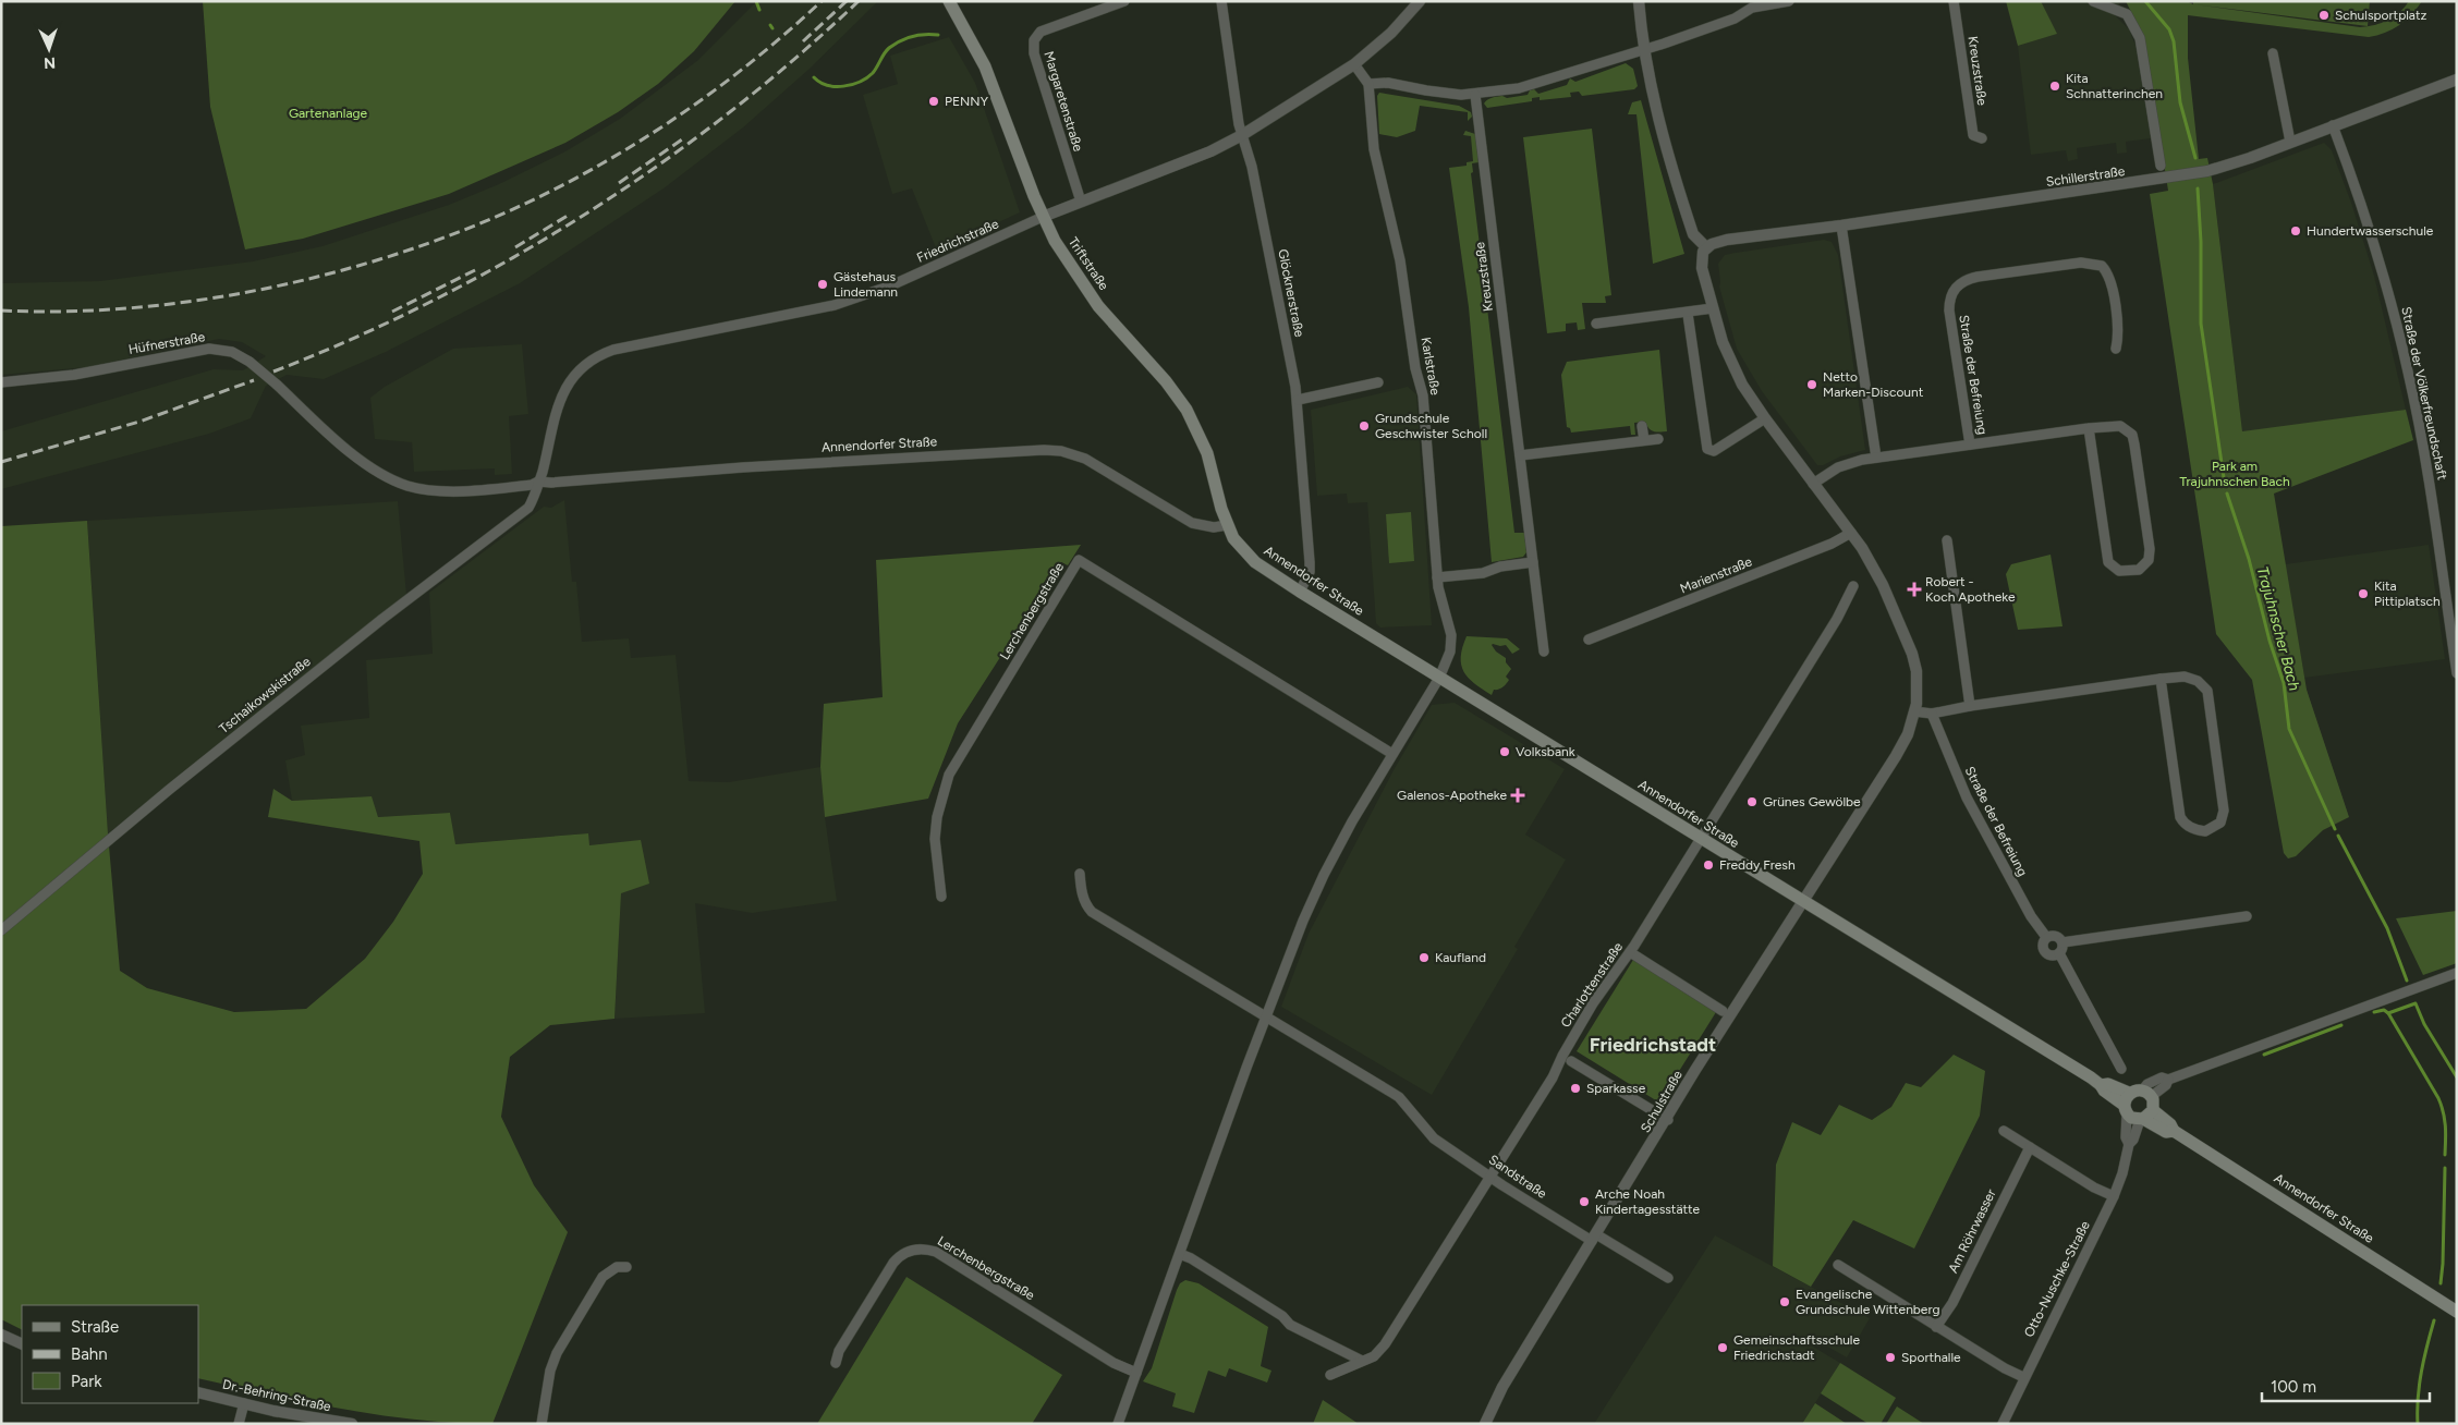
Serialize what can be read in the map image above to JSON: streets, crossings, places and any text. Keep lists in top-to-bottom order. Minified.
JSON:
{"streets":{"main road":["Triftstraße","Annendorfer Straße"],"street":["Kreuzstraße","Margaretenstraße","Schillerstraße","Friedrichstraße","Glöcknerstraße","Hüfnerstraße","Karlstraße","Straße der Befreiung","Straße der Völkerfreundschaft","Marienstraße","Lerchenbergstraße","Tschaikowskistraße","Charlottenstraße","Schulstraße","Sandstraße","Am Röhrwasser","Otto-Nuschke-Straße","Dr.-Behring-Straße"]},"crossings":[["Margaretenstraße","Friedrichstraße"],["Schillerstraße","Straße der Völkerfreundschaft"],["Friedrichstraße","Triftstraße"],["Friedrichstraße","Glöcknerstraße"],["Friedrichstraße","Karlstraße"],["Friedrichstraße","Annendorfer Straße"],["Friedrichstraße","Tschaikowskistraße"],["Triftstraße","Annendorfer Straße"],["Glöcknerstraße","Annendorfer Straße"],["Hüfnerstraße","Annendorfer Straße"],["Karlstraße","Annendorfer Straße"],["Annendorfer Straße","Tschaikowskistraße"],["Annendorfer Straße","Charlottenstraße"],["Annendorfer Straße","Schulstraße"],["Annendorfer Straße","Otto-Nuschke-Straße"],["Charlottenstraße","Sandstraße"],["Schulstraße","Sandstraße"]],"districts":["Friedrichstadt"],"water":["Trajuhnscher Bach"],"parks":["Gartenanlage","Park am Trajuhnschen Bach"],"places":{"other":["Schulsportplatz","Kita Schnatterinchen","PENNY","Hundertwasserschule","Gästehaus Lindemann","Netto Marken-Discount","Grundschule Geschwister Scholl","Kita Pittiplatsch","Volksbank","Grünes Gewölbe","Freddy Fresh","Kaufland","Sparkasse","Arche Noah Kindertagesstätte","Evangelische Grundschule Wittenberg","Gemeinschaftsschule Friedrichstadt","Sporthalle"],"health":["Robert - Koch Apotheke","Galenos-Apotheke"]},"legend":["Straße","Bahn","Park"],"scale_bar":"100 m","north":"bottom"}
